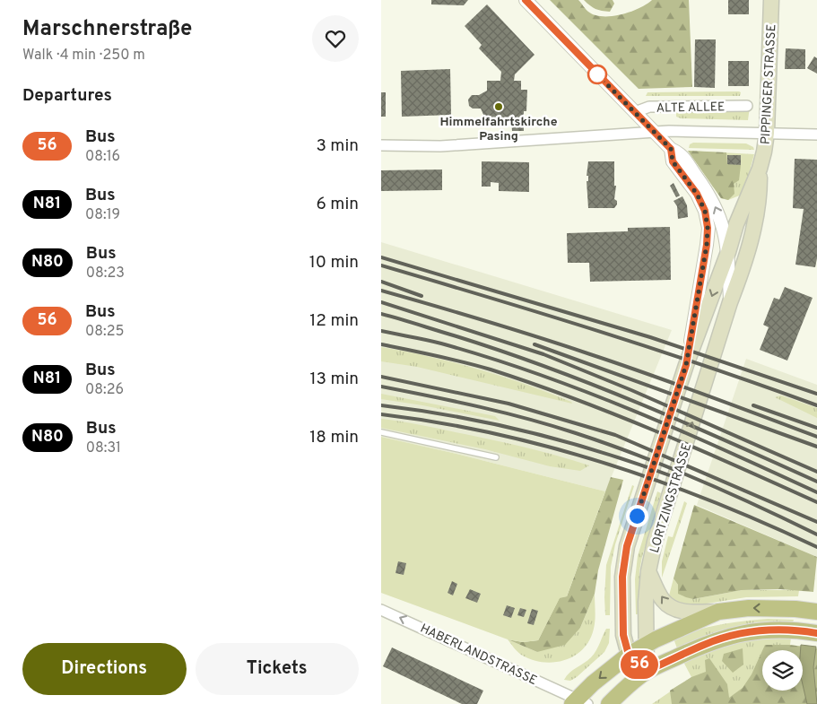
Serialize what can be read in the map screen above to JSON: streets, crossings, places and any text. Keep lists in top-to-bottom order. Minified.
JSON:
{"streets":{"main road":["PIPPINGER STRASSE","LORTZINGSTRASSE"],"street":["ALTE ALLEE","HABERLANDSTRASSE"]},"crossings":[["PIPPINGER STRASSE","ALTE ALLEE"],["PIPPINGER STRASSE","LORTZINGSTRASSE"],["ALTE ALLEE","LORTZINGSTRASSE"]],"one_way":["HABERLANDSTRASSE"],"places":["Himmelfahrtskirche Pasing"],"lines":["bus line 56"],"page":{"heading":[["Marschnerstraße","Walk · 4 min · 250 m"],"Departures"],"on_map":"56","list":[{"mark":"56","name":"Bus","note":"08:16","value":"3 min"},{"mark":"N81","name":"Bus","note":"08:19","value":"6 min"},{"mark":"N80","name":"Bus","note":"08:23","value":"10 min"},{"mark":"56","name":"Bus","note":"08:25","value":"12 min"},{"mark":"N81","name":"Bus","note":"08:26","value":"13 min"},{"mark":"N80","name":"Bus","note":"08:31","value":"18 min"}],"buttons":["Directions","Tickets"]}}
